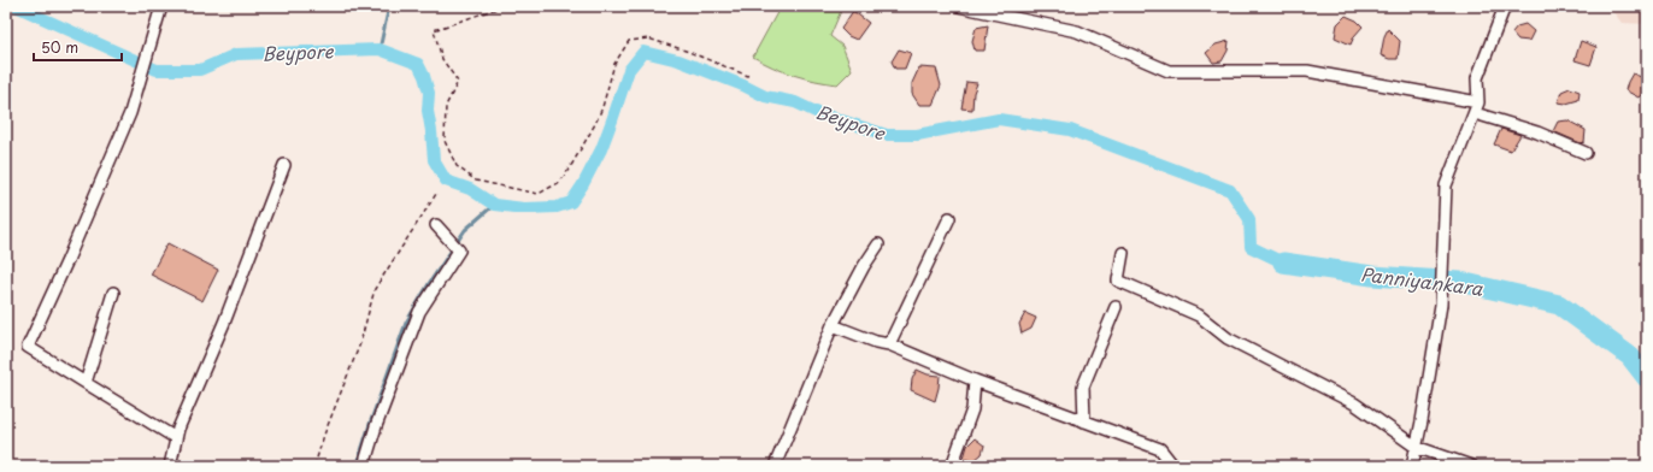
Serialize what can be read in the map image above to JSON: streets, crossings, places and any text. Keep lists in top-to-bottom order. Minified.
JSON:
{"water":["Beypore","Panniyankara"],"scale_bar":"50 m"}
